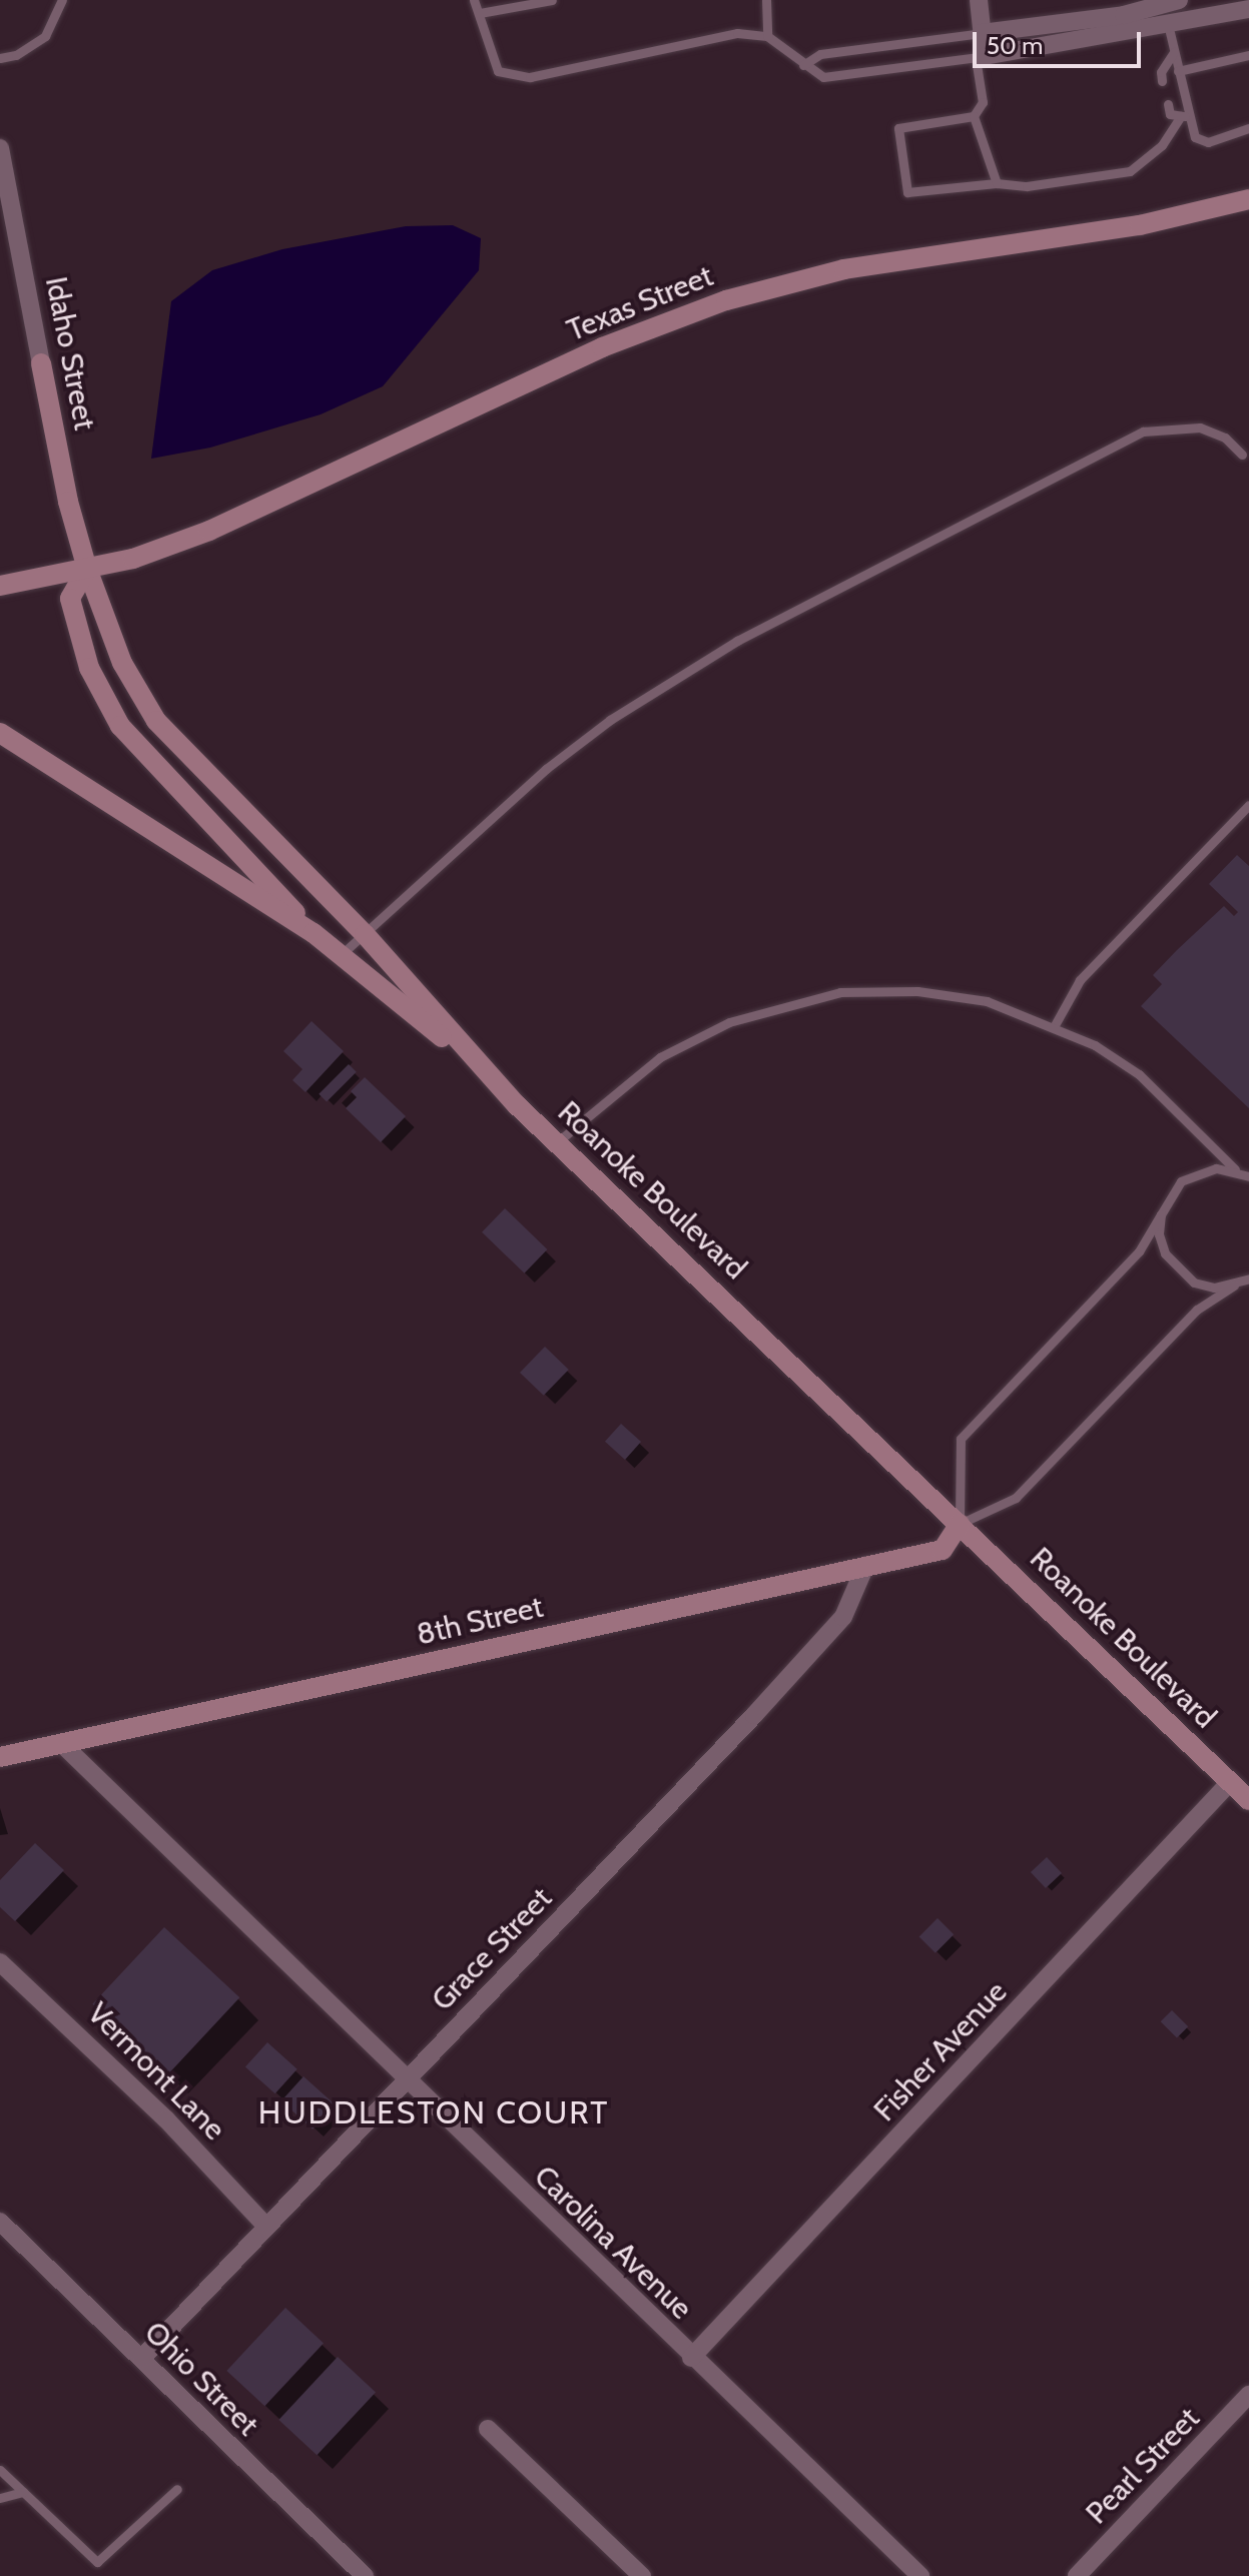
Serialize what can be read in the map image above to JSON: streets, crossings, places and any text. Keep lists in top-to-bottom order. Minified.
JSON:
{"streets":{"main road":["Texas Street","Idaho Street","Roanoke Boulevard","8th Street"],"street":["Grace Street","Fisher Avenue","Vermont Lane","Carolina Avenue","Ohio Street","Pearl Street"]},"crossings":[["Texas Street","Idaho Street"],["Texas Street","Roanoke Boulevard"],["Idaho Street","Roanoke Boulevard"],["Roanoke Boulevard","8th Street"],["Roanoke Boulevard","Fisher Avenue"],["8th Street","Grace Street"],["8th Street","Carolina Avenue"],["Grace Street","Vermont Lane"],["Grace Street","Carolina Avenue"],["Grace Street","Ohio Street"],["Fisher Avenue","Carolina Avenue"]],"districts":["HUDDLESTON COURT"],"scale_bar":"50 m"}
